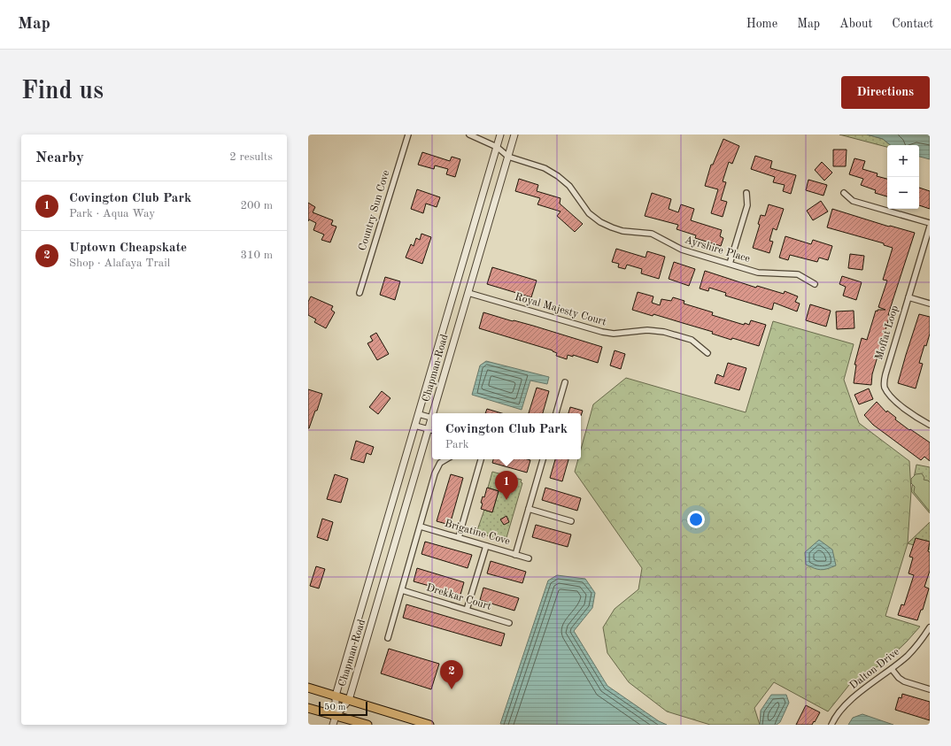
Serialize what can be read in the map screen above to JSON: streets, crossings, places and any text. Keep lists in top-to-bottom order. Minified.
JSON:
{"streets":{"street":["Country Sun Cove","Ayrshire Place","Royal Majesty Court","Moffat Loop","Chapman Road","Brigatine Cove","Drekkar Court","Dalton Drive"]},"crossings":[["Ayrshire Place","Chapman Road"],["Royal Majesty Court","Chapman Road"]],"scale_bar":"50 m","page":{"header":"Map","nav":["Home","Map","About","Contact"],"buttons":"Directions","title":"Find us","heading":["Nearby","2 results"],"map_buttons":["+","−"],"list":[{"mark":"1","name":"Covington Club Park","note":"Park · Aqua Way","value":"200 m"},{"mark":"2","name":"Uptown Cheapskate","note":"Shop · Alafaya Trail","value":"310 m"}],"popup":["Covington Club Park","Park"],"pins":["1","2"],"scale":"50 m"}}
